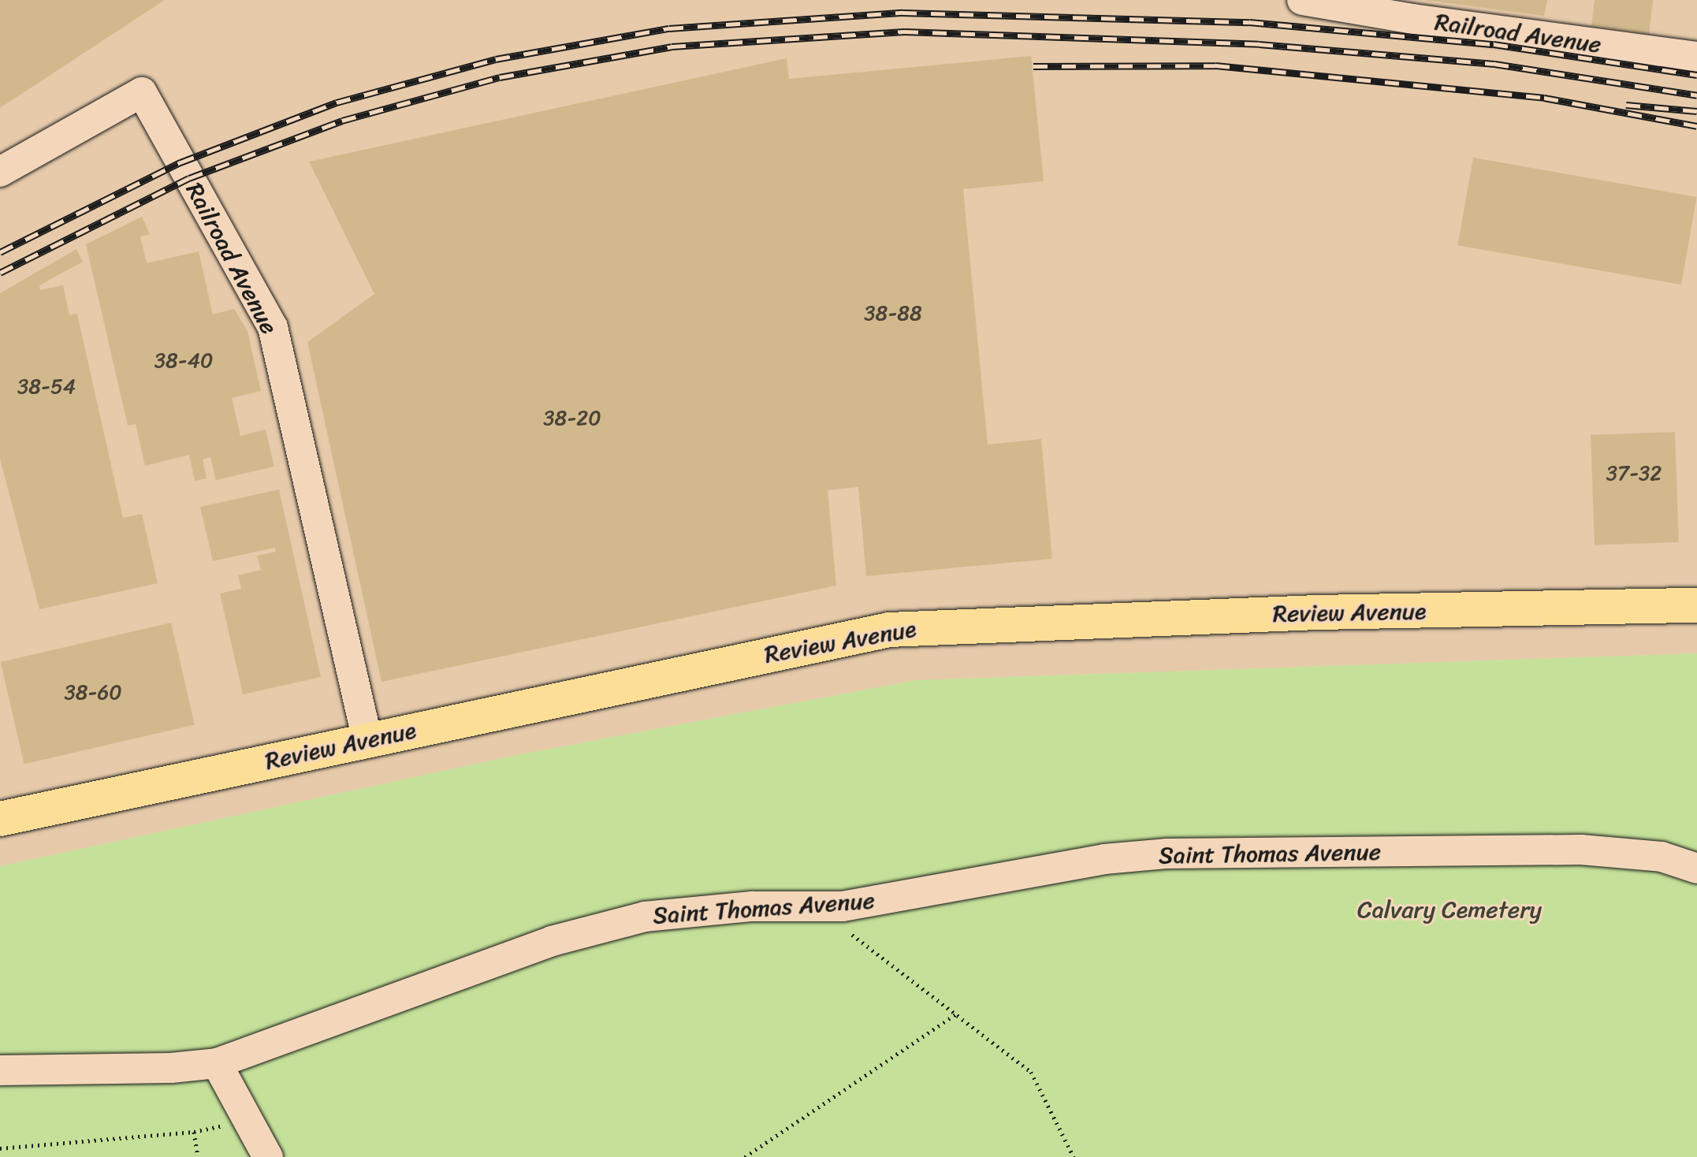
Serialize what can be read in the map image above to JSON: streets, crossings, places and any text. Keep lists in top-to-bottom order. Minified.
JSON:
{"streets":{"main road":["Review Avenue"],"street":["Railroad Avenue","Saint Thomas Avenue"]},"crossings":[["Railroad Avenue","Review Avenue"]],"parks":["Calvary Cemetery"],"house_numbers":["38-88","38-40","38-54","38-20","37-32","38-60"]}
